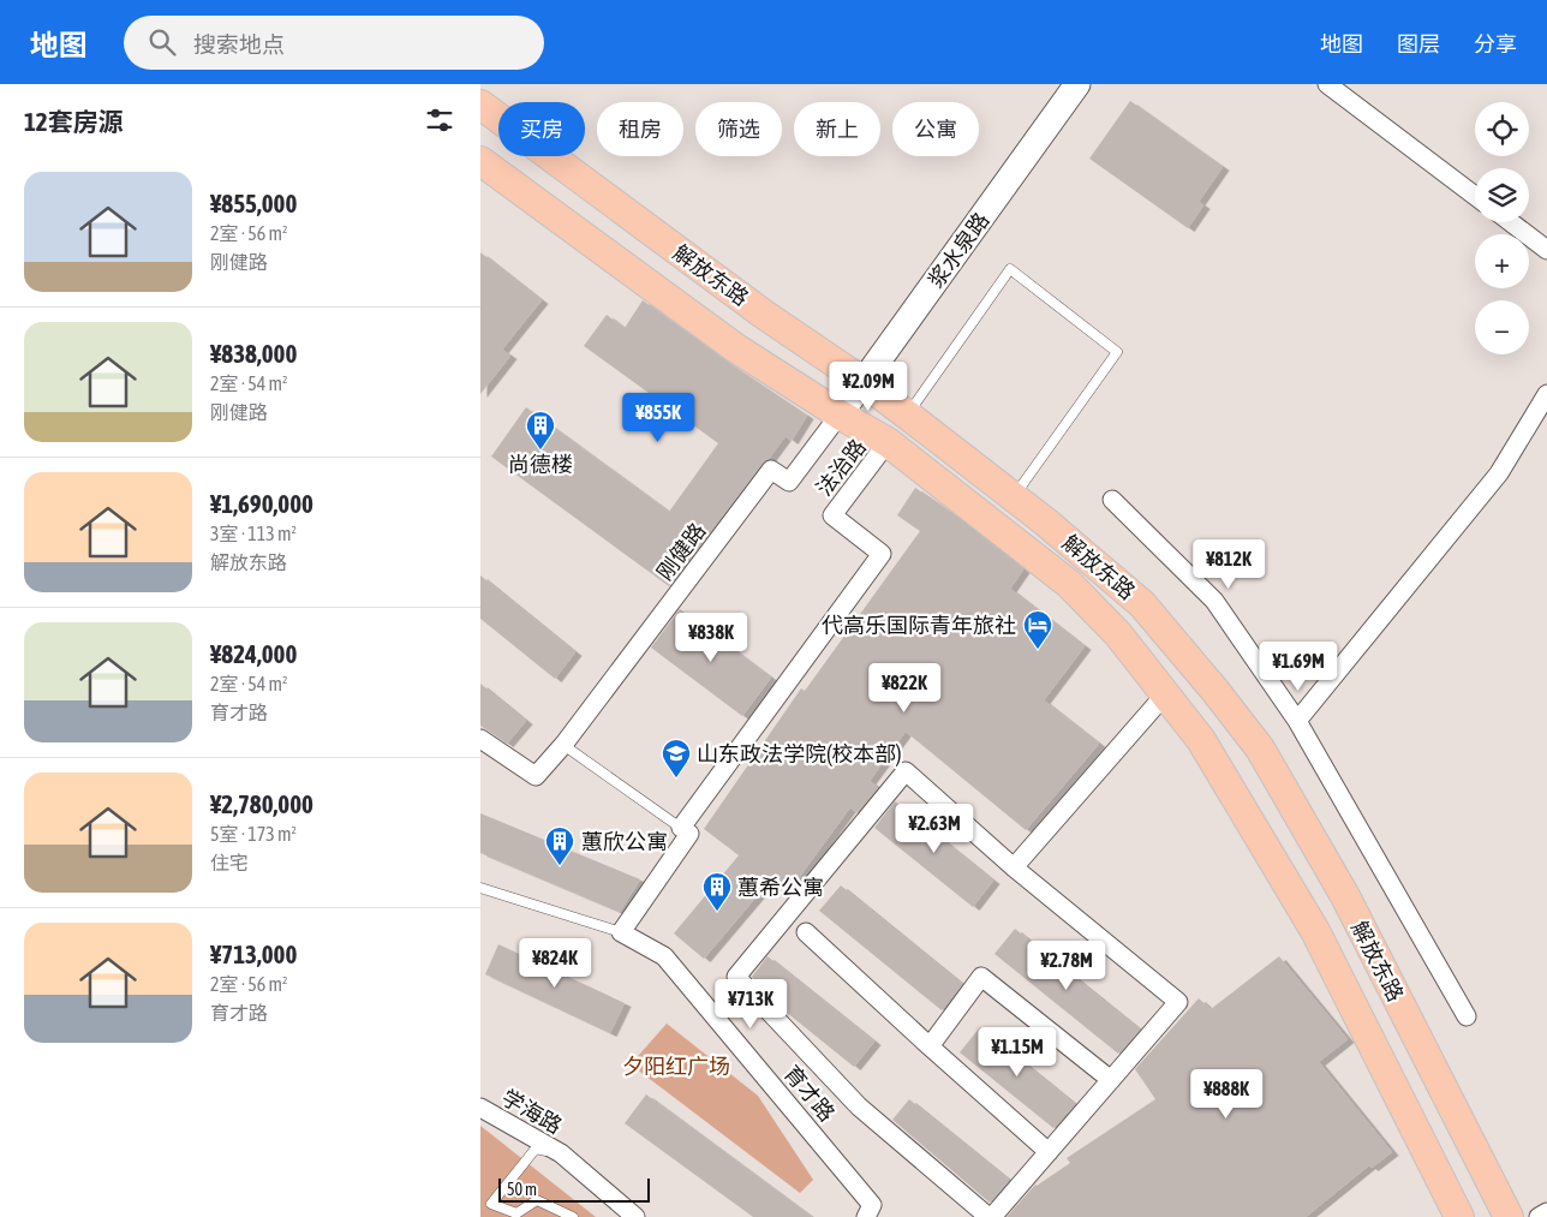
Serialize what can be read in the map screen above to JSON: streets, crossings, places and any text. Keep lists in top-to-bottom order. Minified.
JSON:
{"streets":{"main road":["浆水泉路","解放东路"],"street":["法治路","刚健路","育才路","学海路"]},"crossings":[["浆水泉路","解放东路"],["浆水泉路","刚健路"],["解放东路","法治路"],["解放东路","刚健路"]],"parks":["夕阳红广场"],"places":{"building":["尚德楼","蕙欣公寓","蕙希公寓"],"hotel":["代高乐国际青年旅社"],"school or university":["山东政法学院(校本部)"]},"scale_bar":"50 m","page":{"header":"地图","search":"搜索地点","nav":["地图","图层","分享"],"heading":"12套房源","map_buttons":["+","−"],"chip":["买房","租房","筛选","新上","公寓"],"list":[{"name":"¥855,000","note":"2室 · 56 m² · 刚健路"},{"name":"¥838,000","note":"2室 · 54 m² · 刚健路"},{"name":"¥1,690,000","note":"3室 · 113 m² · 解放东路"},{"name":"¥824,000","note":"2室 · 54 m² · 育才路"},{"name":"¥2,780,000","note":"5室 · 173 m² · 住宅"},{"name":"¥713,000","note":"2室 · 56 m² · 育才路"}],"price":["¥2.09M","¥855K","¥812K","¥838K","¥1.69M","¥822K","¥2.63M","¥824K","¥2.78M","¥713K","¥1.15M","¥888K"],"scale":"50 m"}}
